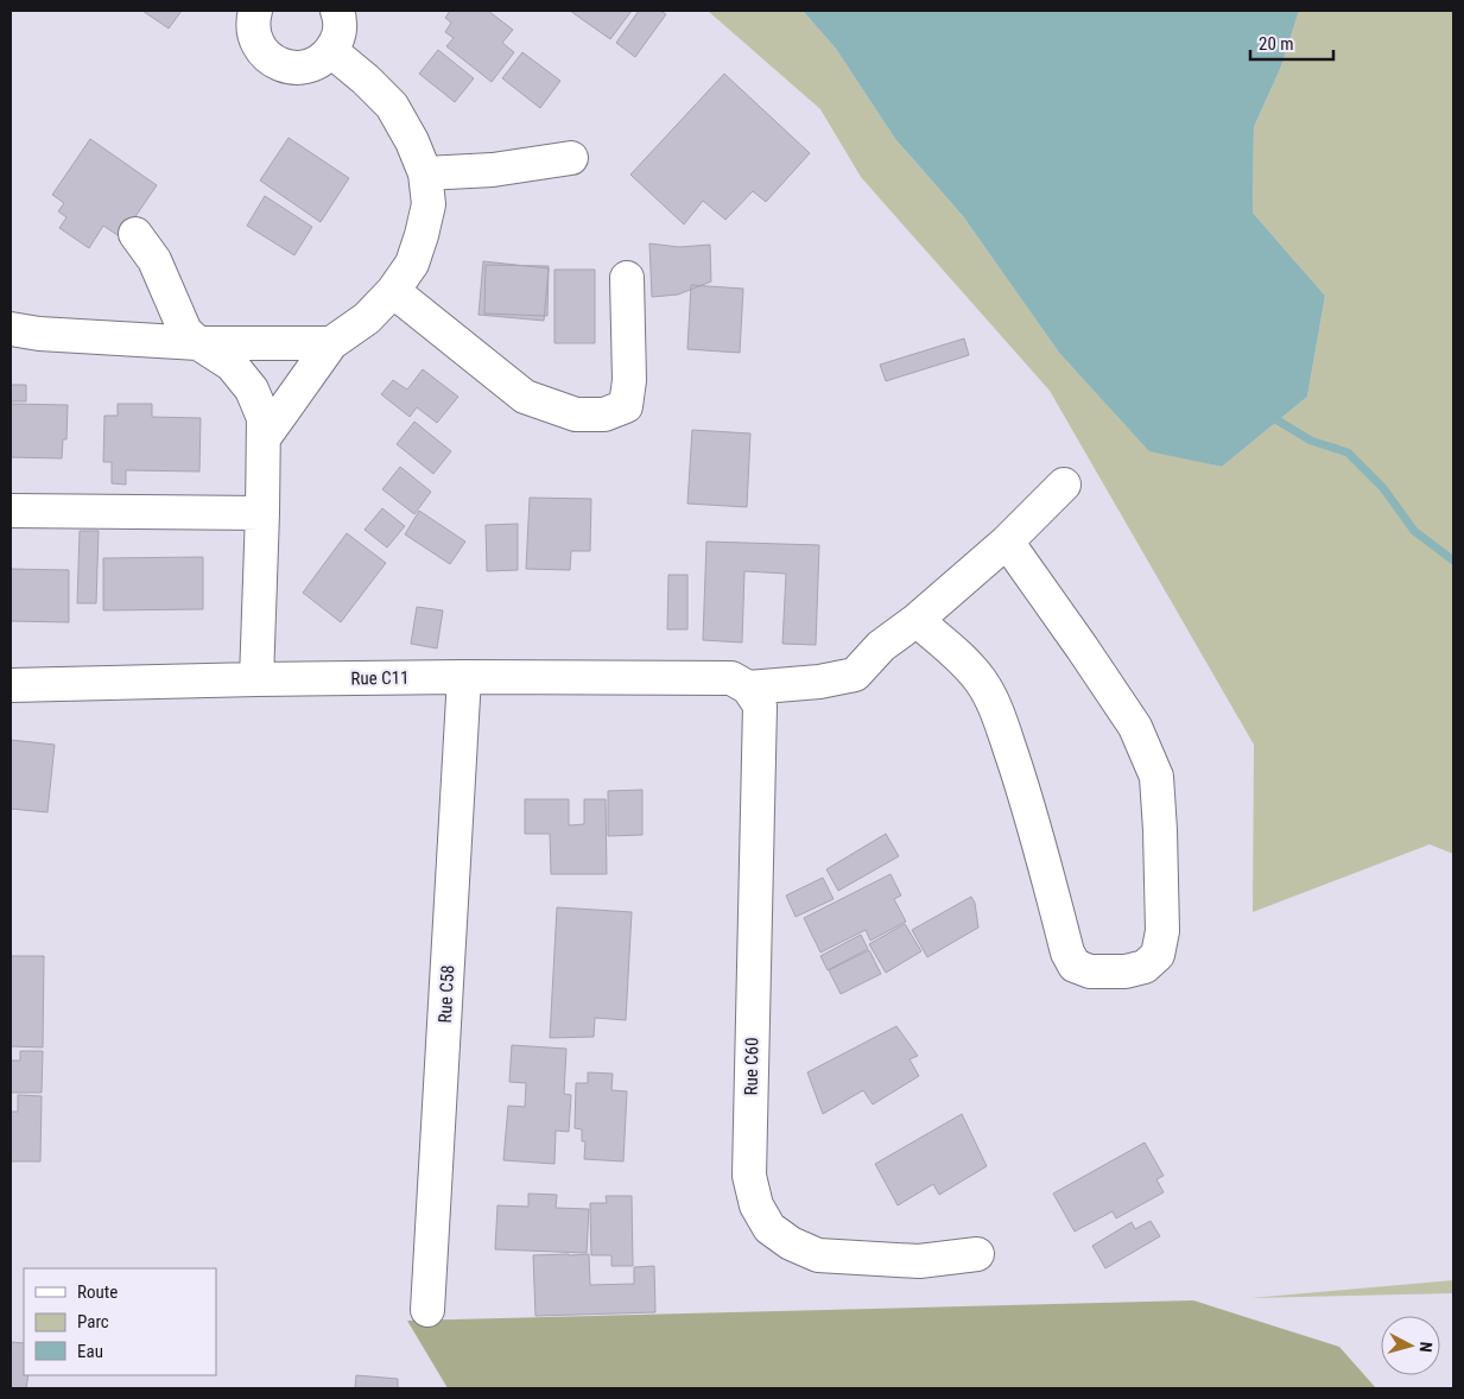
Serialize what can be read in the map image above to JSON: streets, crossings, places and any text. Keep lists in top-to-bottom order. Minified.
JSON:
{"streets":{"street":["Rue C11","Rue C58","Rue C60"]},"crossings":[["Rue C11","Rue C58"],["Rue C11","Rue C60"]],"legend":["Route","Parc","Eau"],"scale_bar":"20 m","north":"right"}
